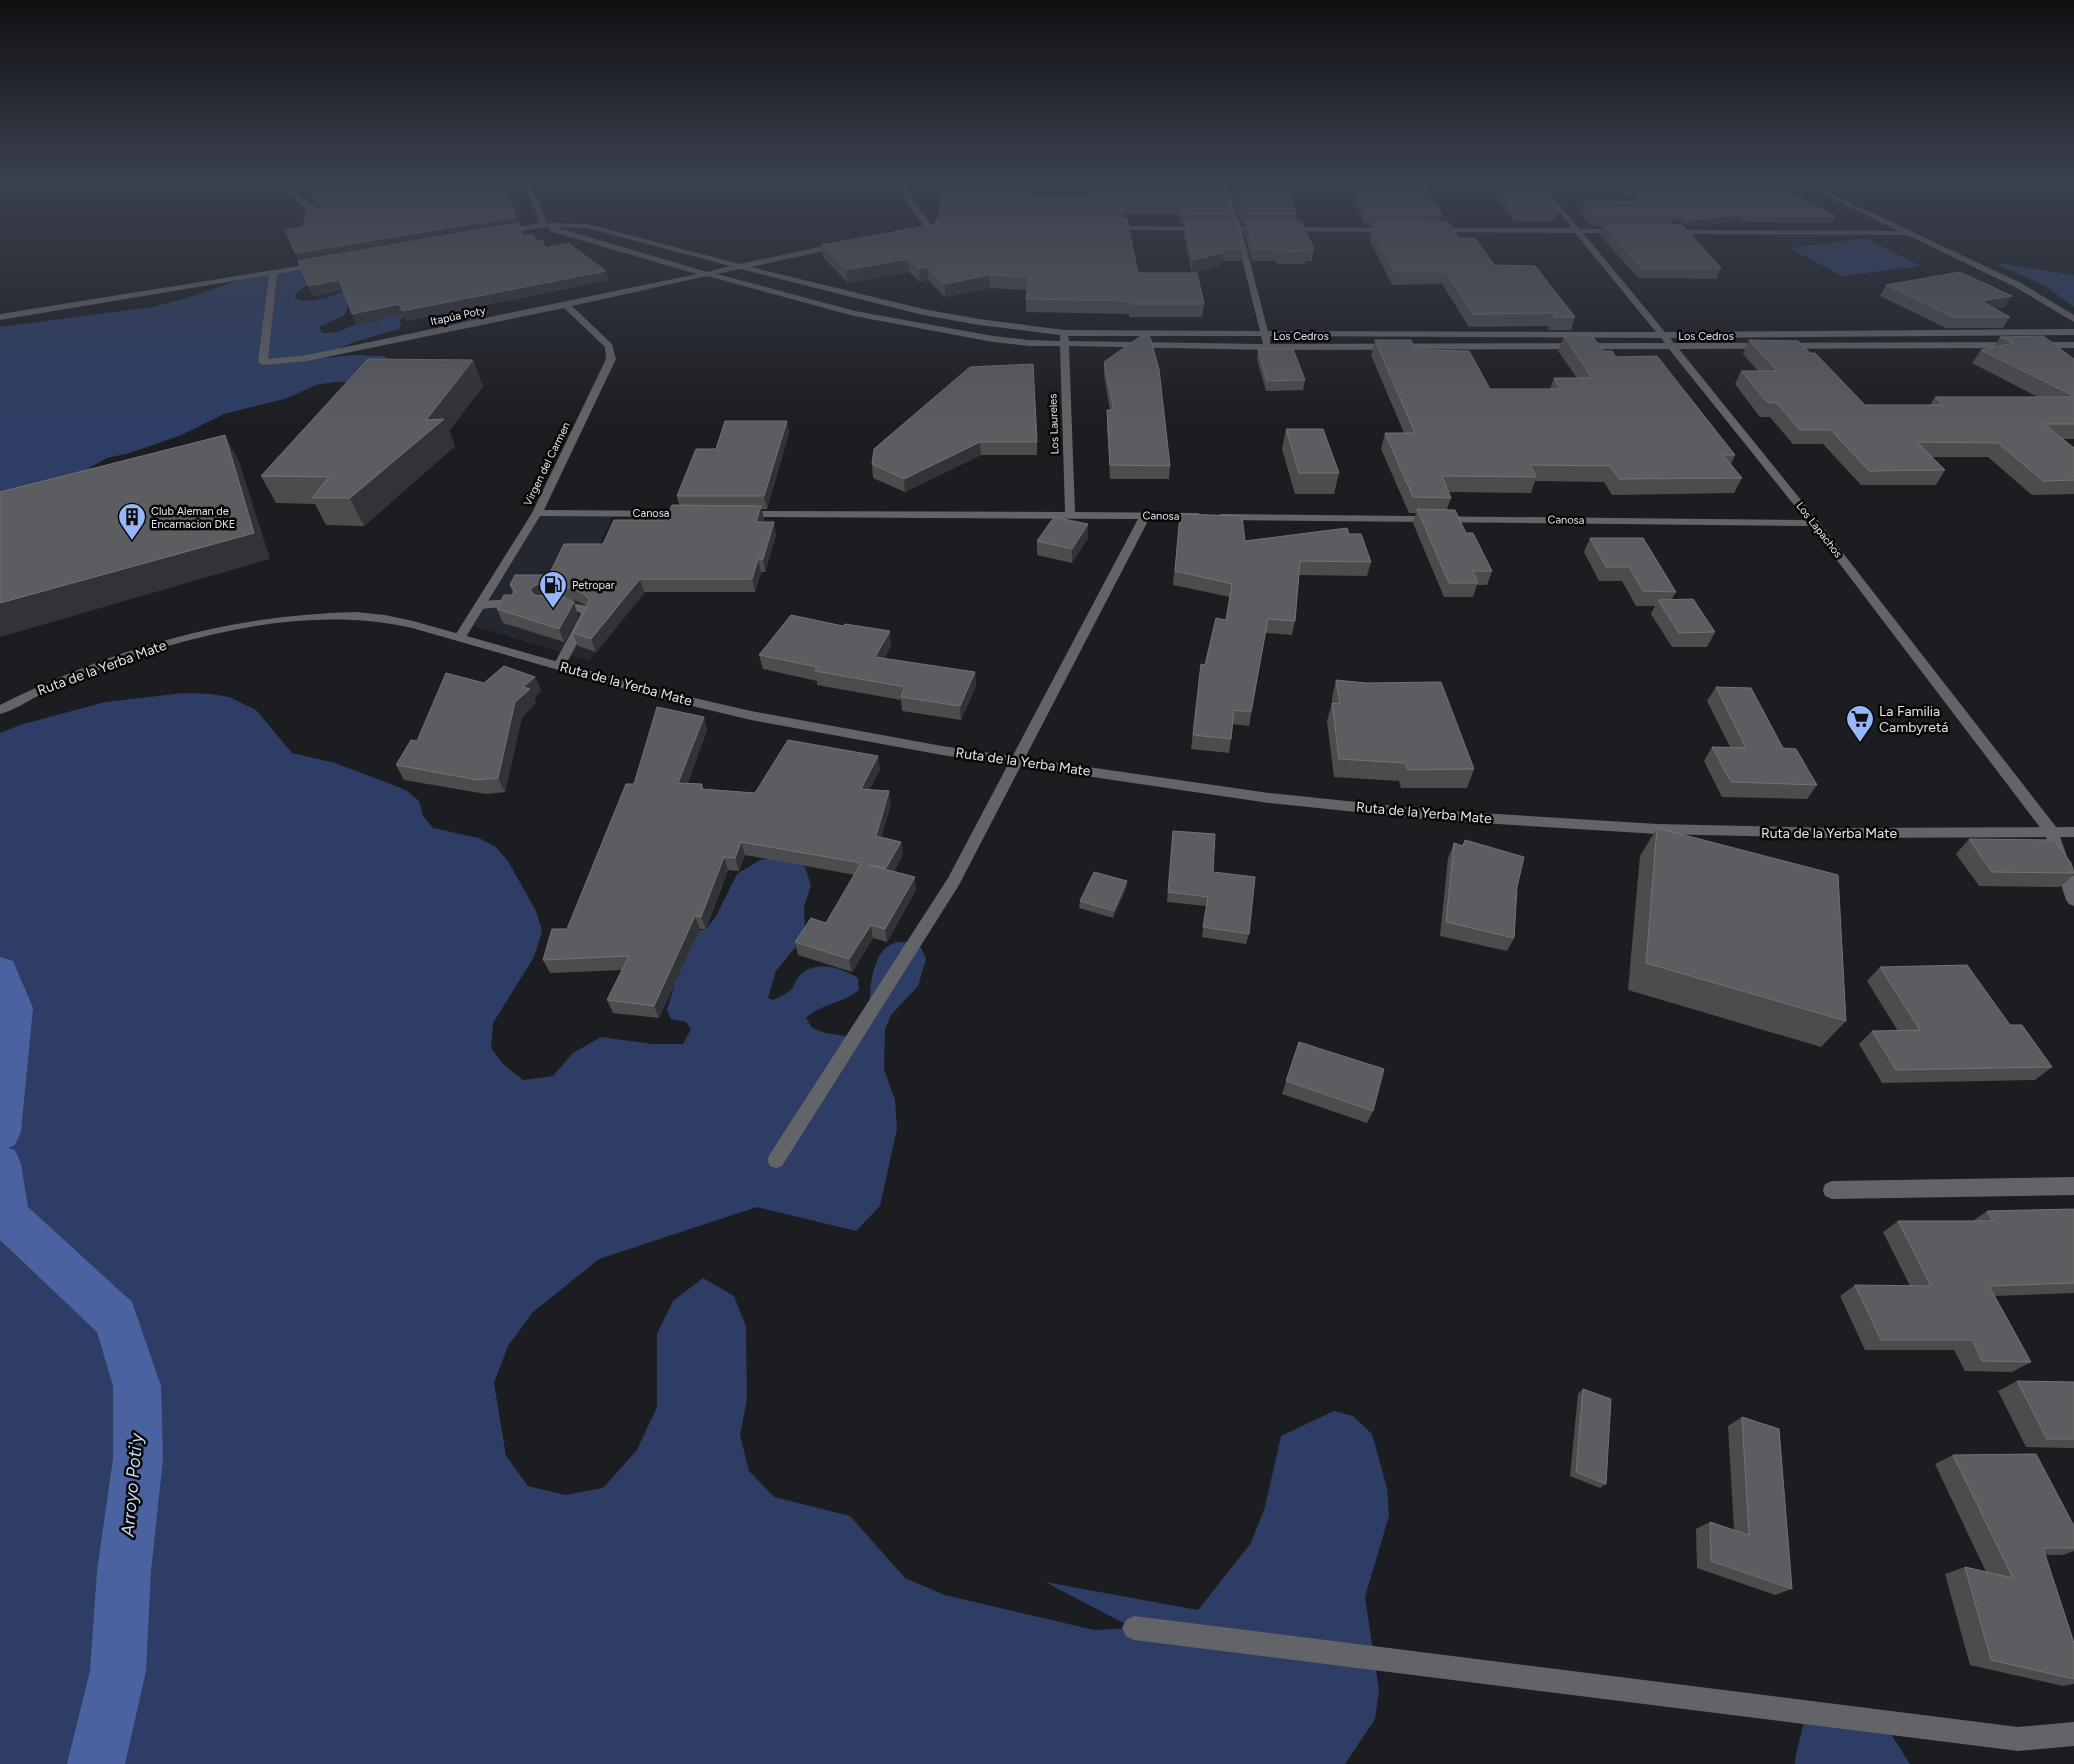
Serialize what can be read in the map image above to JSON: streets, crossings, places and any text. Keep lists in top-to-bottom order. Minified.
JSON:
{"streets":{"street":["Itapúa Poty","Los Cedros","Los Laureles","Virgen del Carmen","Canosa","Los Lapachos","Ruta de la Yerba Mate"]},"crossings":[["Itapúa Poty","Los Cedros"],["Itapúa Poty","Virgen del Carmen"],["Los Cedros","Los Laureles"],["Los Cedros","Los Lapachos"],["Los Laureles","Canosa"],["Virgen del Carmen","Canosa"],["Virgen del Carmen","Ruta de la Yerba Mate"],["Canosa","Los Lapachos"],["Los Lapachos","Ruta de la Yerba Mate"]],"water":["Arroyo Poti'y"],"places":{"building":["Club Aleman de Encarnacion DKE"],"fuel station":["Petropar"],"supermarket":["La Familia Cambyretá"]}}
